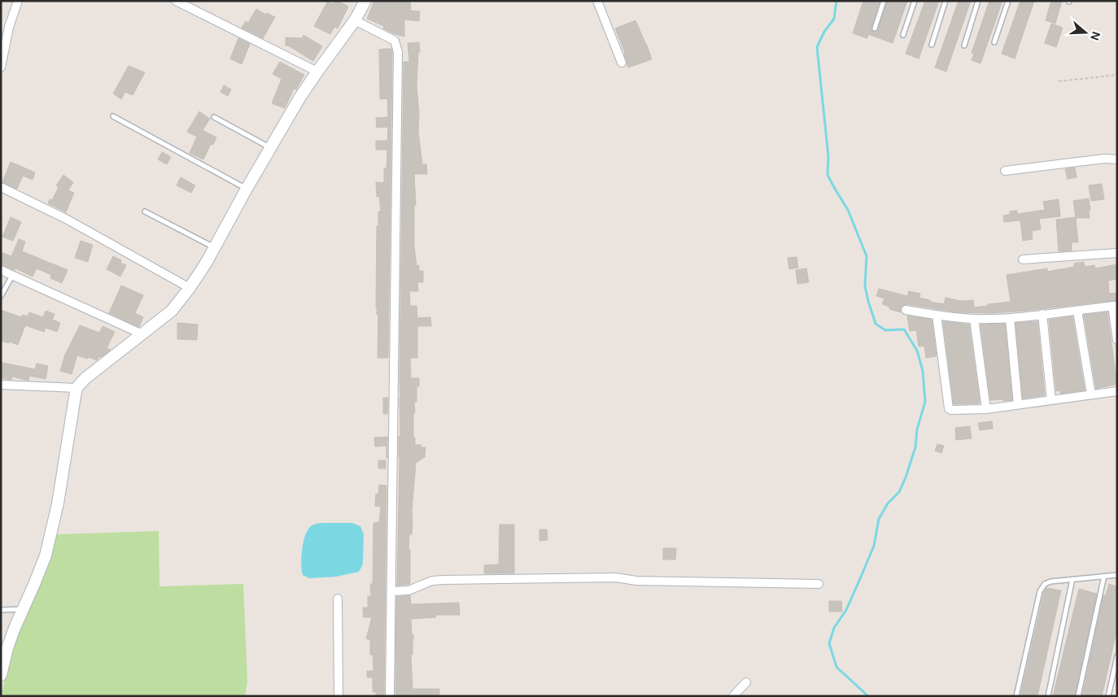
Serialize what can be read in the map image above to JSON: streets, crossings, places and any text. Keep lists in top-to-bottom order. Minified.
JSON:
{"north":"right"}
